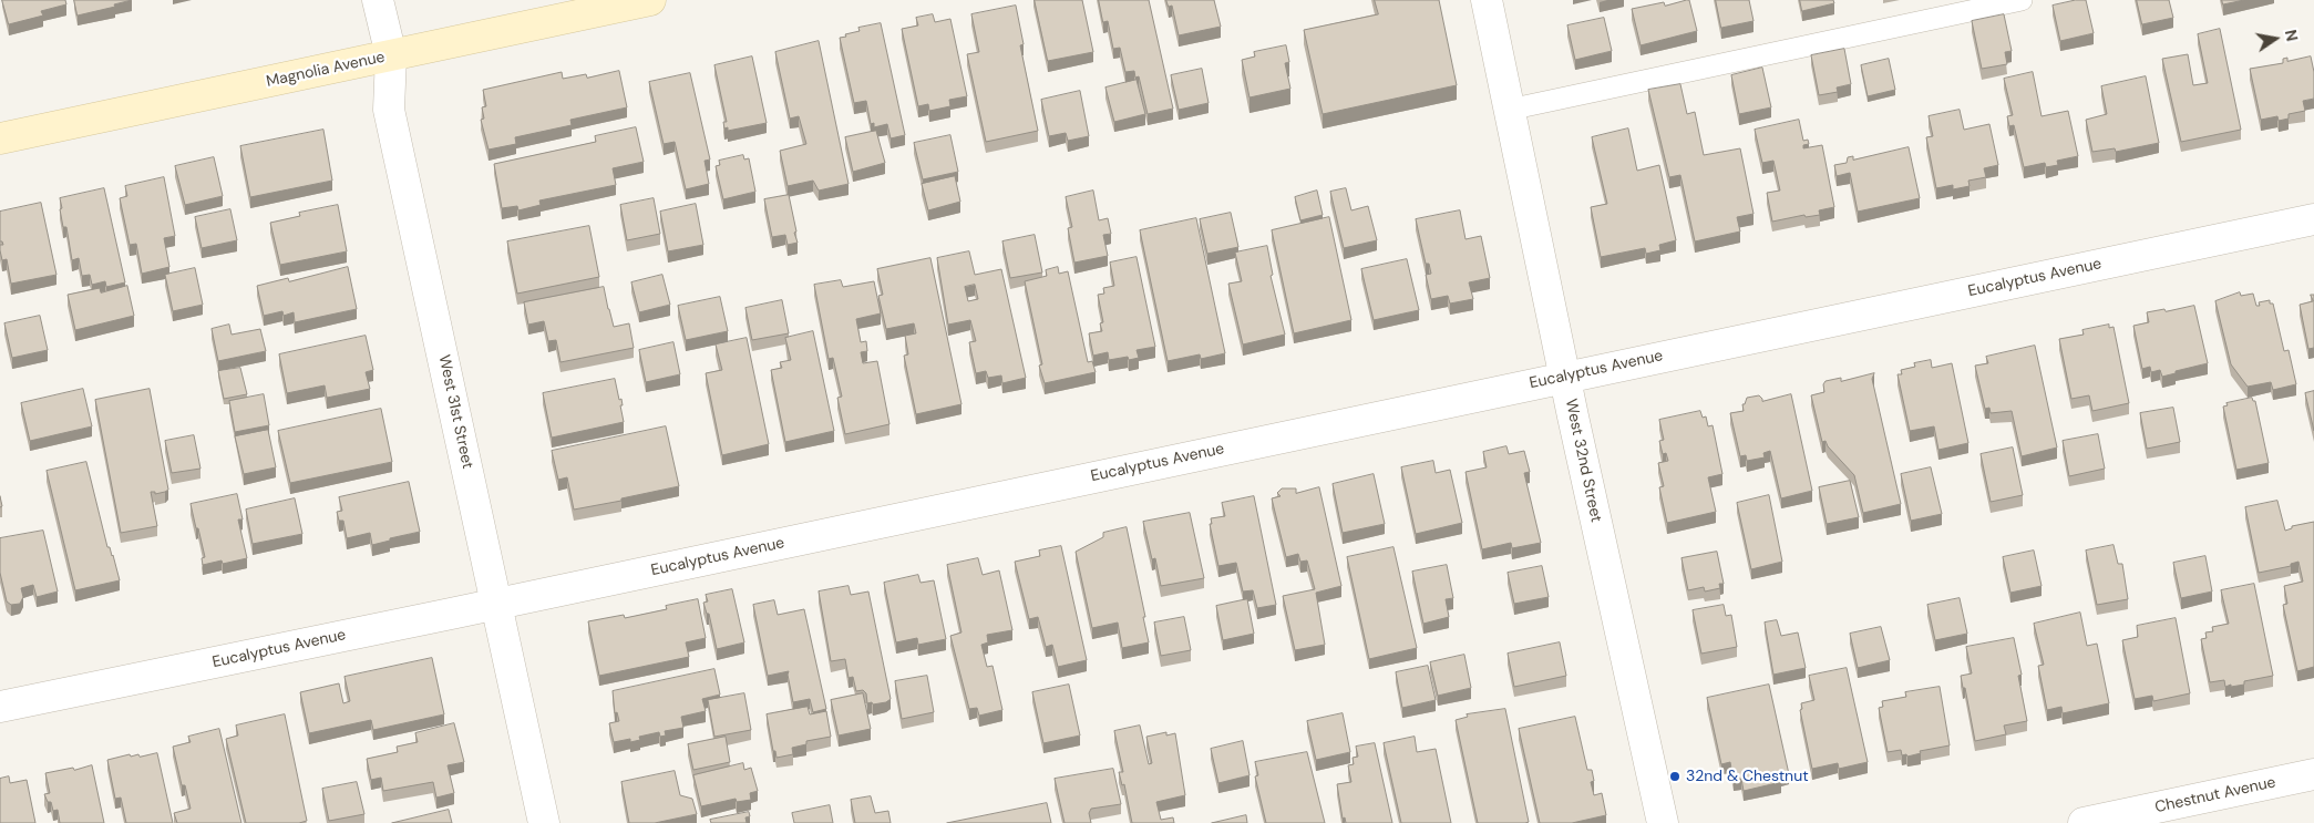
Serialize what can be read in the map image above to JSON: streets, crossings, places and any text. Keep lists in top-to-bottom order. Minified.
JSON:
{"streets":{"street":["Magnolia Avenue","Eucalyptus Avenue","West 31st Street","West 32nd Street","Chestnut Avenue"]},"crossings":[["Magnolia Avenue","West 31st Street"],["Eucalyptus Avenue","West 31st Street"],["Eucalyptus Avenue","West 32nd Street"]],"places":["32nd & Chestnut"],"north":"right"}
